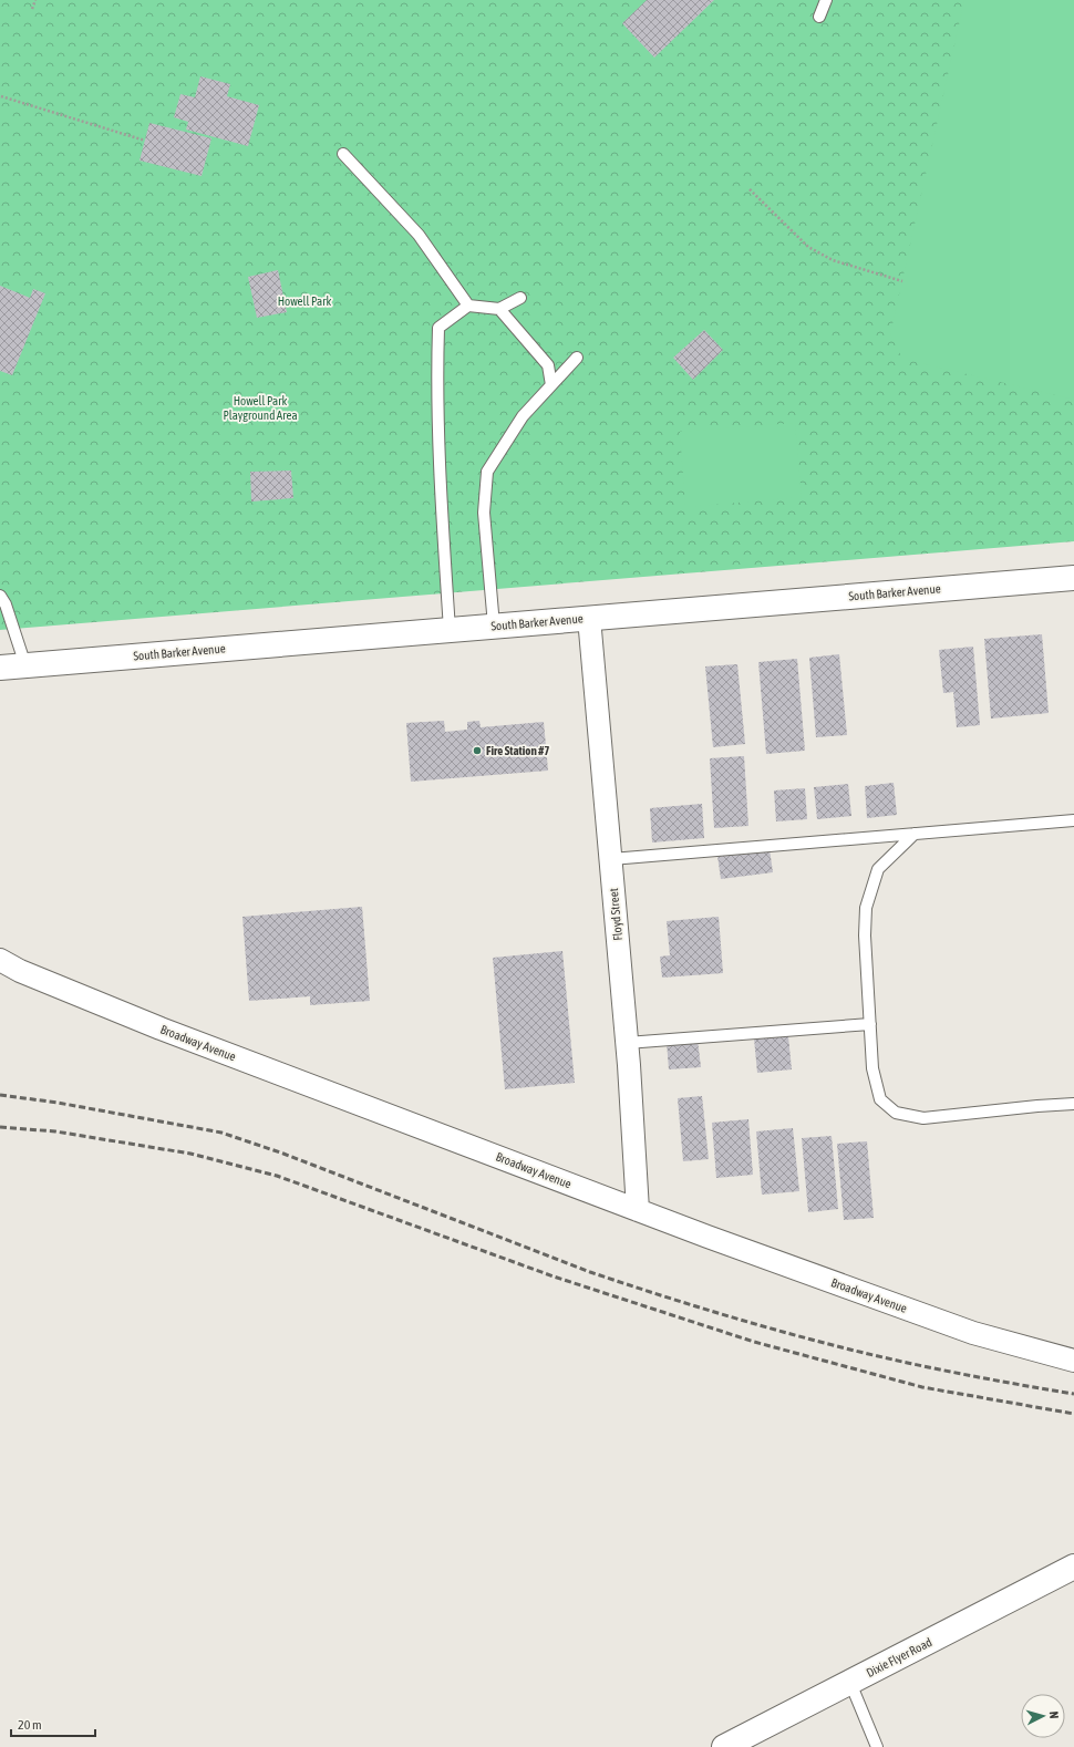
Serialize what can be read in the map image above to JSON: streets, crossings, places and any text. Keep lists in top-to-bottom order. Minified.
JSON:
{"streets":{"main road":["South Barker Avenue","Dixie Flyer Road"],"street":["Floyd Street","Broadway Avenue"]},"crossings":[["South Barker Avenue","Floyd Street"],["Floyd Street","Broadway Avenue"]],"parks":["Howell Park","Howell Park Playground Area"],"places":["Fire Station #7"],"scale_bar":"20 m","north":"right"}
